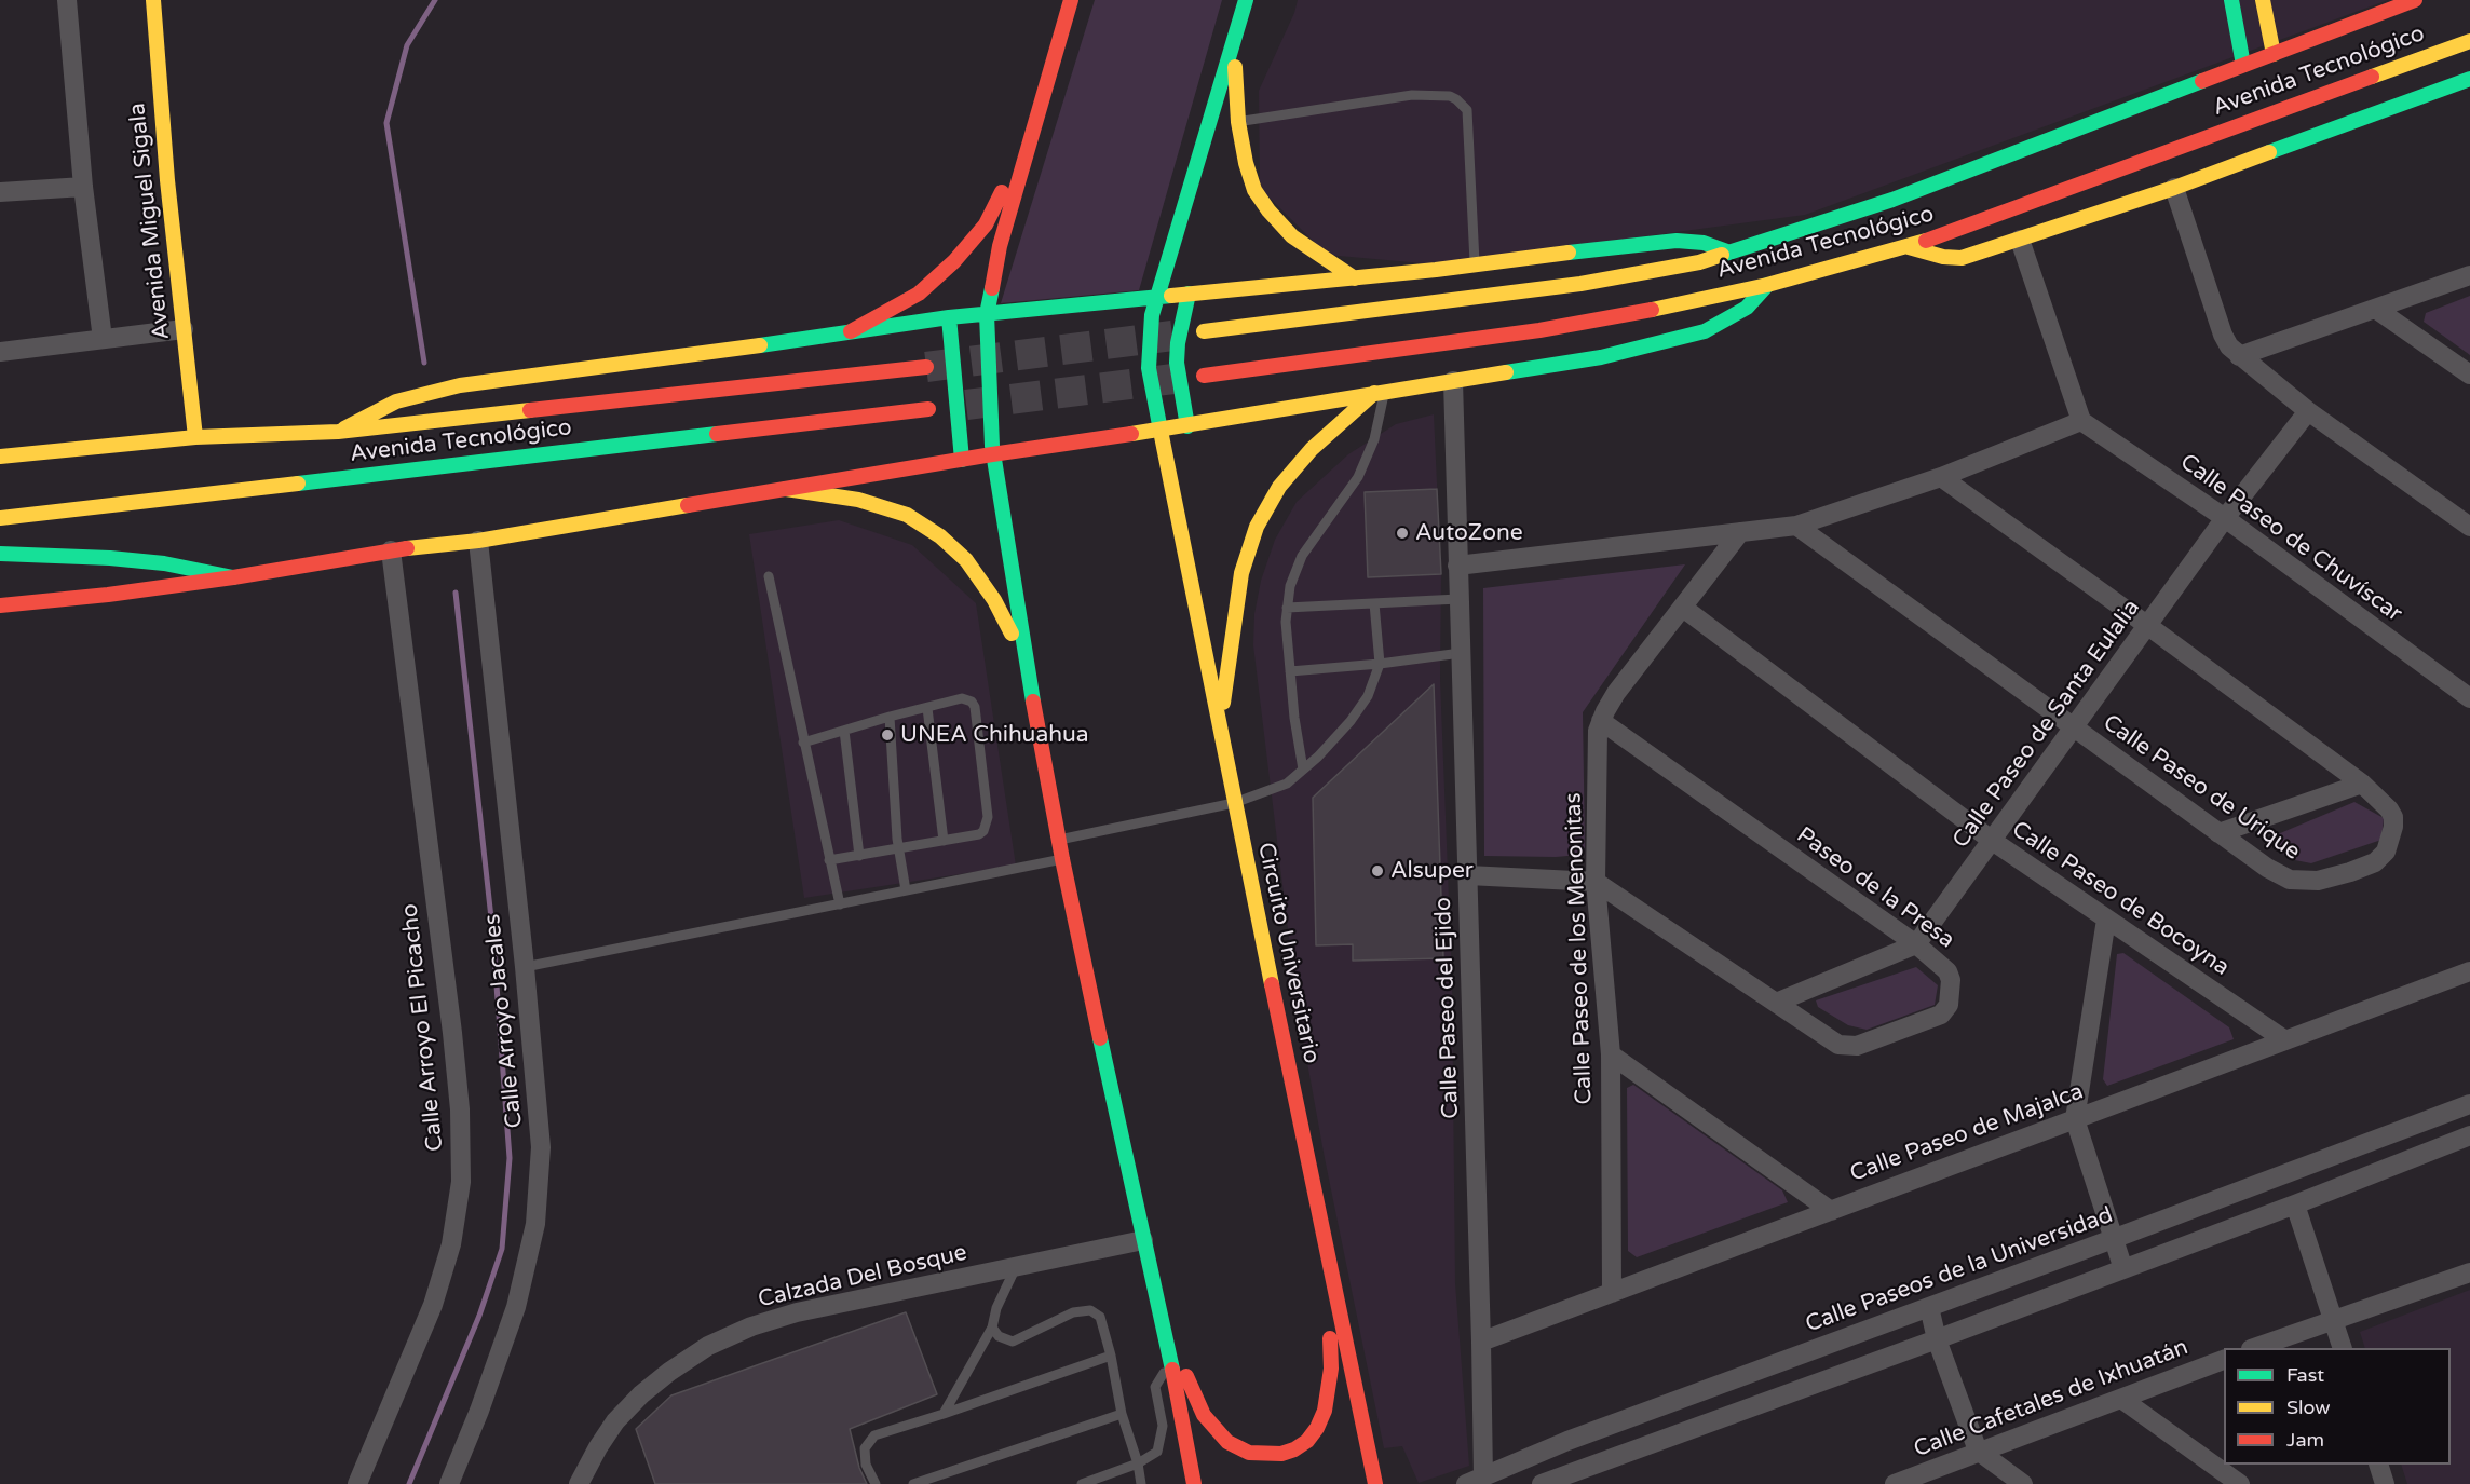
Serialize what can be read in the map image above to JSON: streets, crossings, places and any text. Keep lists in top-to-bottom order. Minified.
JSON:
{"streets":{"main road":["Avenida Tecnológico","Avenida Miguel Sigala","Circuito Universitario"],"street":["Calle Paseo de Chuvíscar","Calle Paseo de Santa Eulalia","Calle Paseo de Urique","Paseo de la Presa","Calle Paseo de Bocoyna","Calle Paseo de los Menonitas","Calle Paseo del Ejido","Calle Arroyo Jacales","Calle Arroyo El Picacho","Calle Paseo de Majalca","Calle Paseos de la Universidad","Calzada Del Bosque","Calle Cafetales de Ixhuatán"]},"crossings":[["Avenida Tecnológico","Avenida Miguel Sigala"],["Calle Paseo de Chuvíscar","Calle Paseo de Santa Eulalia"],["Calle Paseo de Santa Eulalia","Calle Paseo de Urique"],["Calle Paseo de Santa Eulalia","Paseo de la Presa"],["Calle Paseo de Santa Eulalia","Calle Paseo de Bocoyna"],["Paseo de la Presa","Calle Paseo de los Menonitas"],["Calle Paseo de Bocoyna","Calle Paseo de los Menonitas"],["Calle Paseo de Bocoyna","Calle Paseo de Majalca"],["Calle Paseo de los Menonitas","Calle Paseo de Majalca"],["Calle Paseo del Ejido","Calle Paseo de Majalca"],["Calle Paseo del Ejido","Calle Paseos de la Universidad"]],"places":["AutoZone","UNEA Chihuahua","Alsuper"],"legend":["Fast","Slow","Jam"]}
